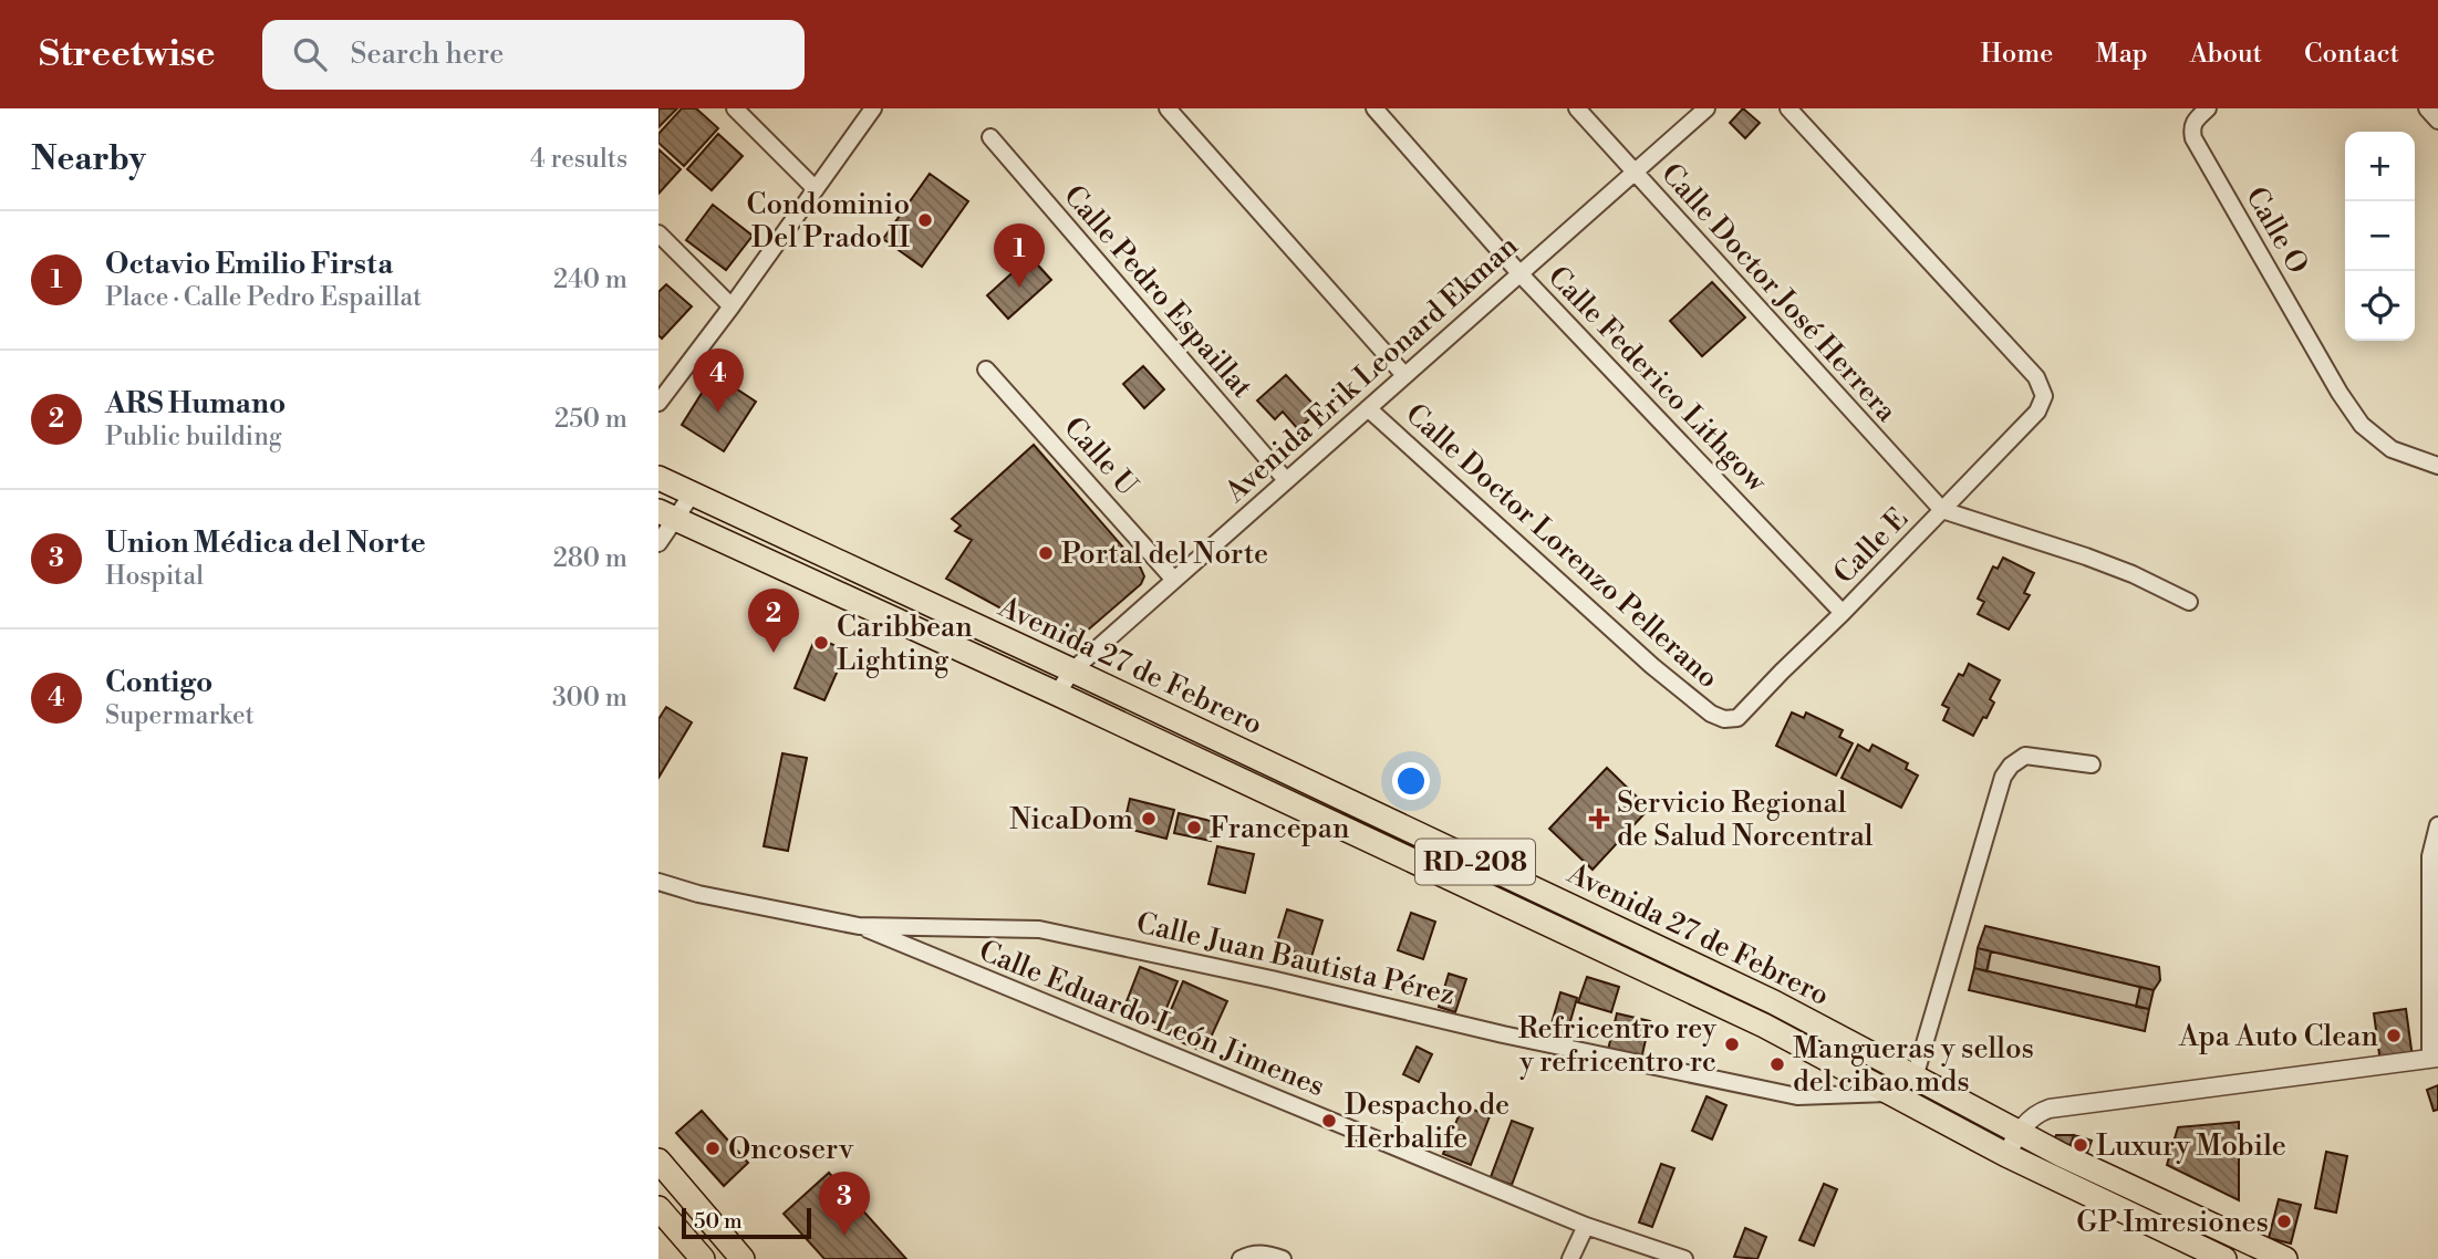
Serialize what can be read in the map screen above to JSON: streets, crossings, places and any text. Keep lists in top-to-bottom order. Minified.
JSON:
{"streets":{"main road":["Avenida 27 de Febrero","RD-208"],"street":["Calle O","Calle Pedro Espaillat","Calle Doctor José Herrera","Avenida Erik Leonard Ekman","Calle Federico Lithgow","Calle U","Calle Doctor Lorenzo Pellerano","Calle E","Calle Juan Bautista Pérez","Calle Eduardo León Jimenes"]},"crossings":[["Calle Pedro Espaillat","Avenida Erik Leonard Ekman"],["Calle Doctor José Herrera","Avenida Erik Leonard Ekman"],["Calle Doctor José Herrera","Calle E"],["Avenida Erik Leonard Ekman","Calle Federico Lithgow"],["Avenida Erik Leonard Ekman","Calle U"],["Avenida Erik Leonard Ekman","Calle Doctor Lorenzo Pellerano"],["Avenida Erik Leonard Ekman","Avenida 27 de Febrero"],["Calle Federico Lithgow","Calle E"],["Calle Doctor Lorenzo Pellerano","Calle E"],["Avenida 27 de Febrero","Calle Juan Bautista Pérez"],["Calle Juan Bautista Pérez","Calle Eduardo León Jimenes"]],"places":{"other":["Condominio Del Prado II","Portal del Norte","Caribbean Lighting","NicaDom","Francepan","Apa Auto Clean","Refricentro rey y refricentro rc","Mangueras y sellos del cibao mds","Despacho de Herbalife","Luxury Mobile","Oncoserv","GP Imresiones"],"health":["Servicio Regional de Salud Norcentral"]},"scale_bar":"50 m","page":{"header":"Streetwise","search":"Search here","nav":["Home","Map","About","Contact"],"heading":["Nearby","4 results"],"map_buttons":["+","−"],"list":[{"mark":"1","name":"Octavio Emilio Firsta","note":"Place · Calle Pedro Espaillat","value":"240 m"},{"mark":"2","name":"ARS Humano","note":"Public building","value":"250 m"},{"mark":"3","name":"Union Médica del Norte","note":"Hospital","value":"280 m"},{"mark":"4","name":"Contigo","note":"Supermarket","value":"300 m"}],"pins":["1","4","2","3"],"scale":"50 m"}}
